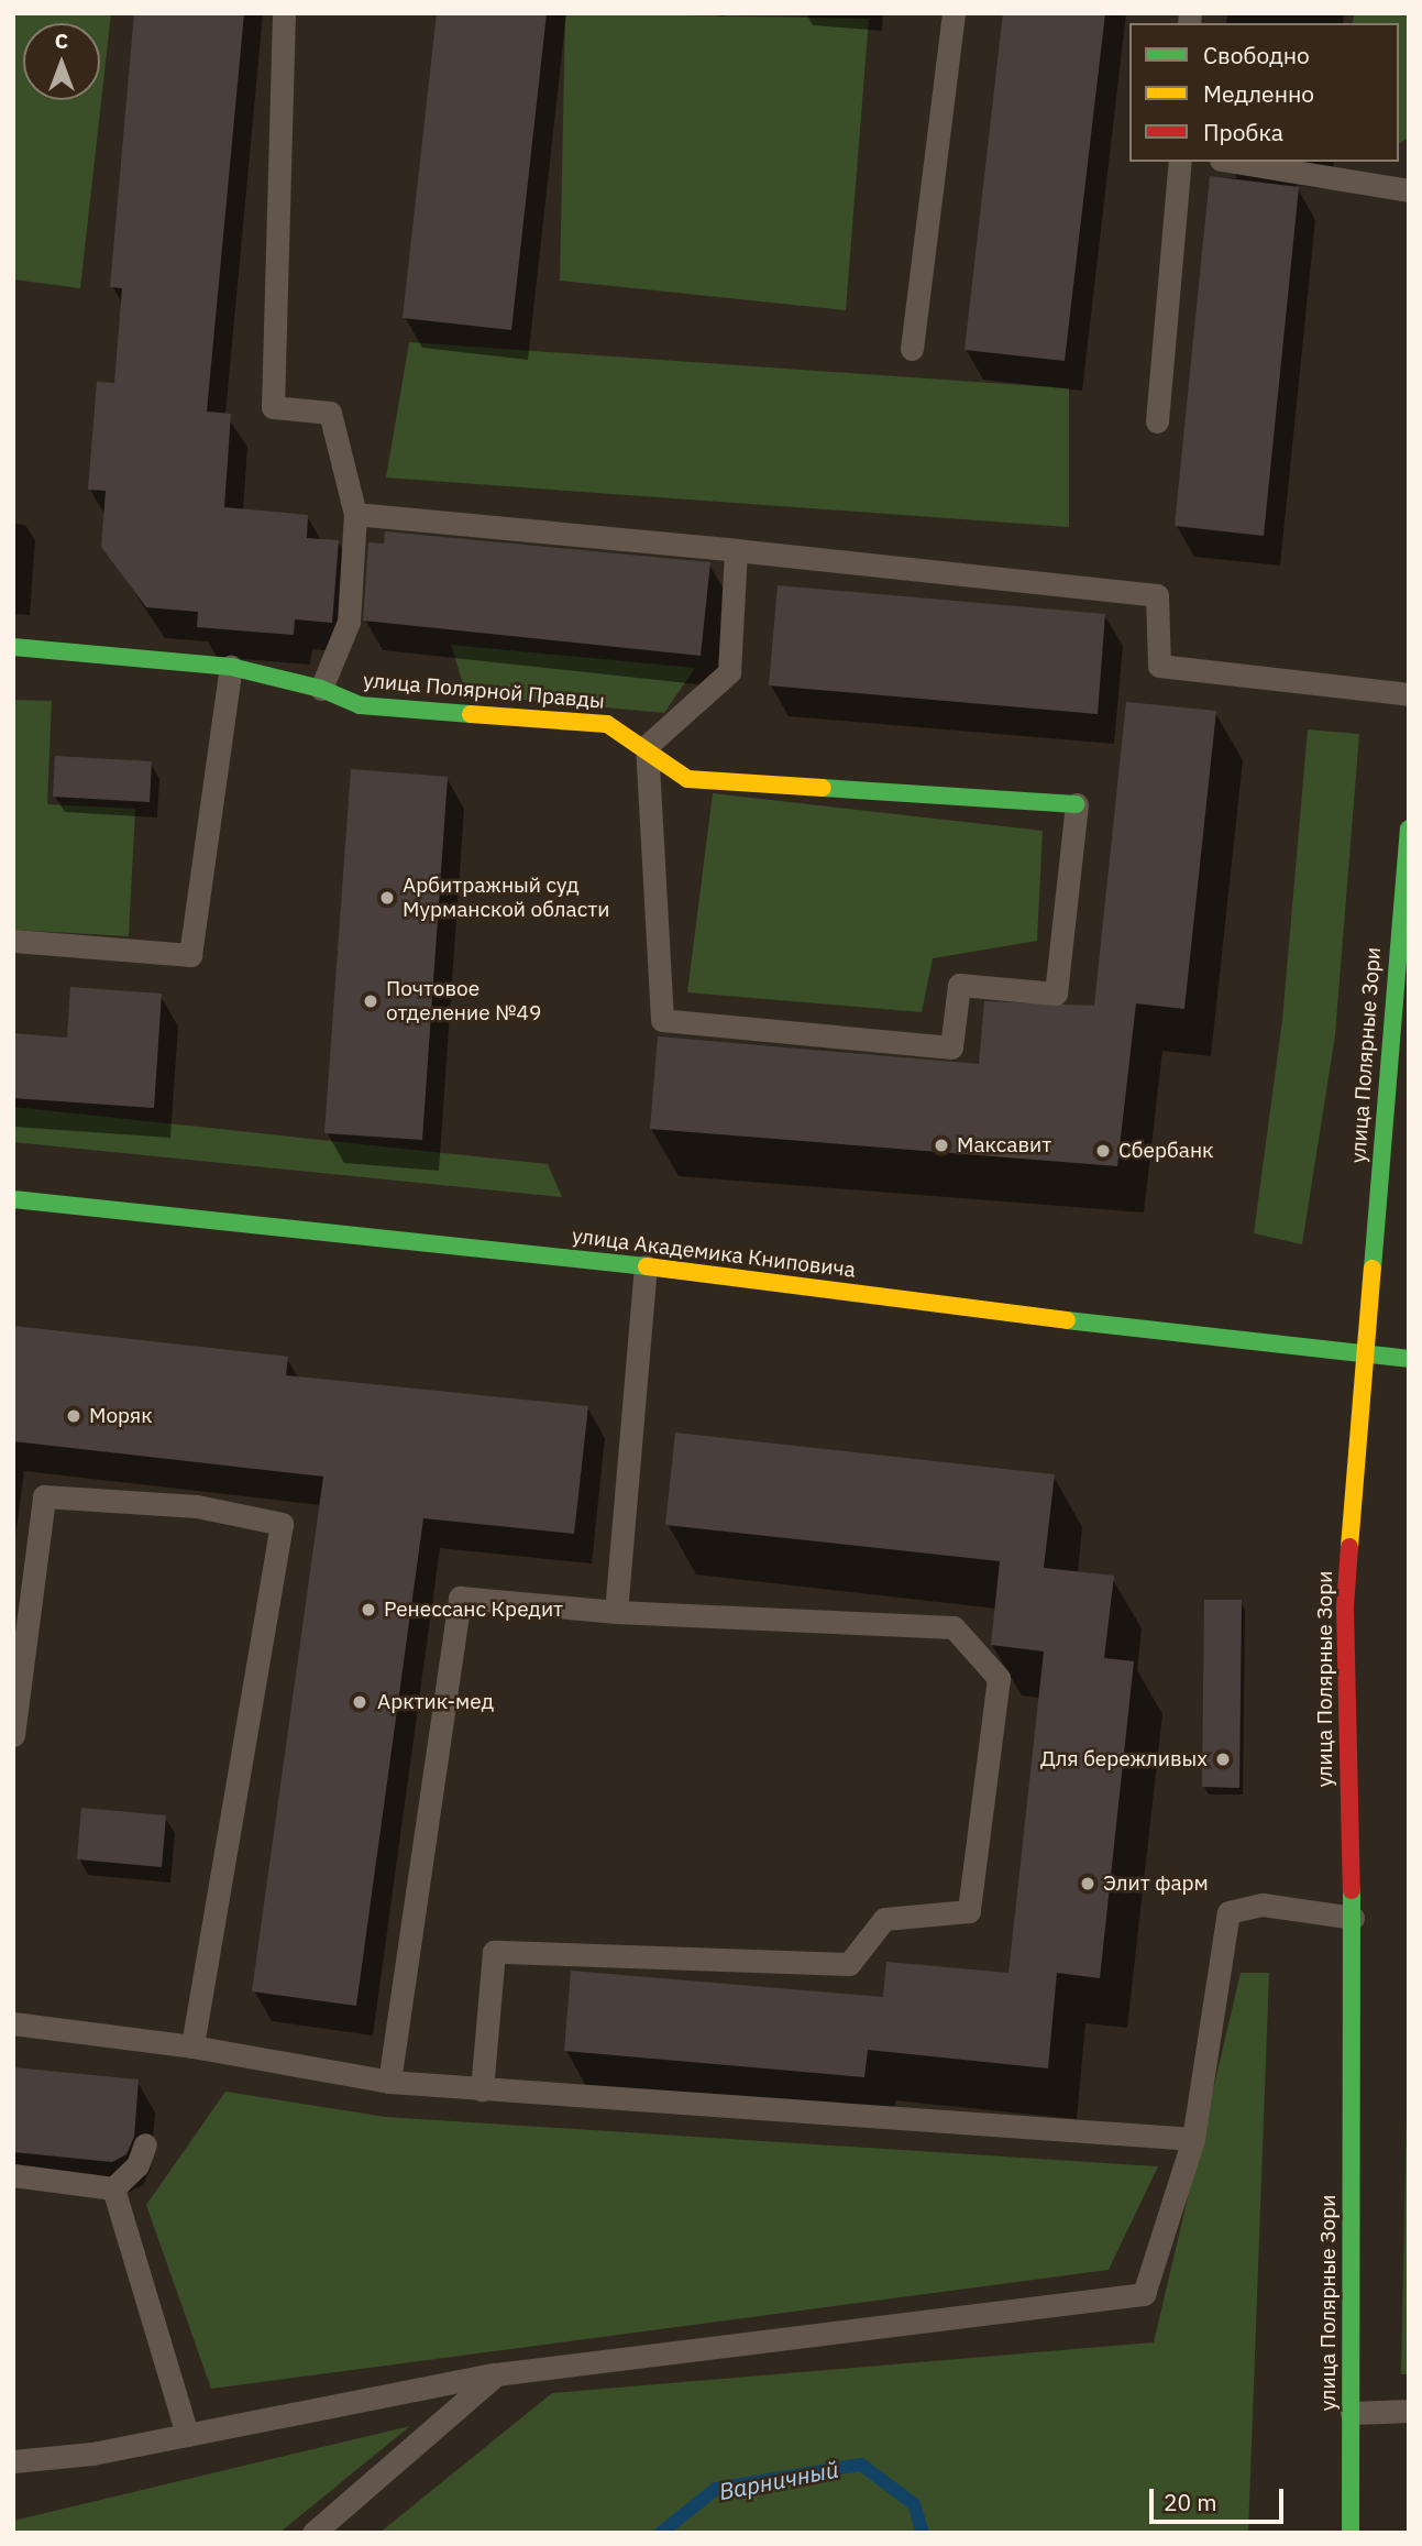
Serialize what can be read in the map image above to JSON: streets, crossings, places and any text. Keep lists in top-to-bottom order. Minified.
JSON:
{"streets":{"main road":["улица Полярной Правды","улица Полярные Зори","улица Академика Книповича"]},"crossings":[["улица Полярные Зори","улица Академика Книповича"]],"water":["Варничный"],"places":["Арбитражный суд Мурманской области","Почтовое отделение №49","Максавит","Сбербанк","Моряк","Ренессанс Кредит","Арктик-мед","Для бережливых","Элит фарм"],"legend":["Свободно","Медленно","Пробка"],"scale_bar":"20 m","north":"top"}
